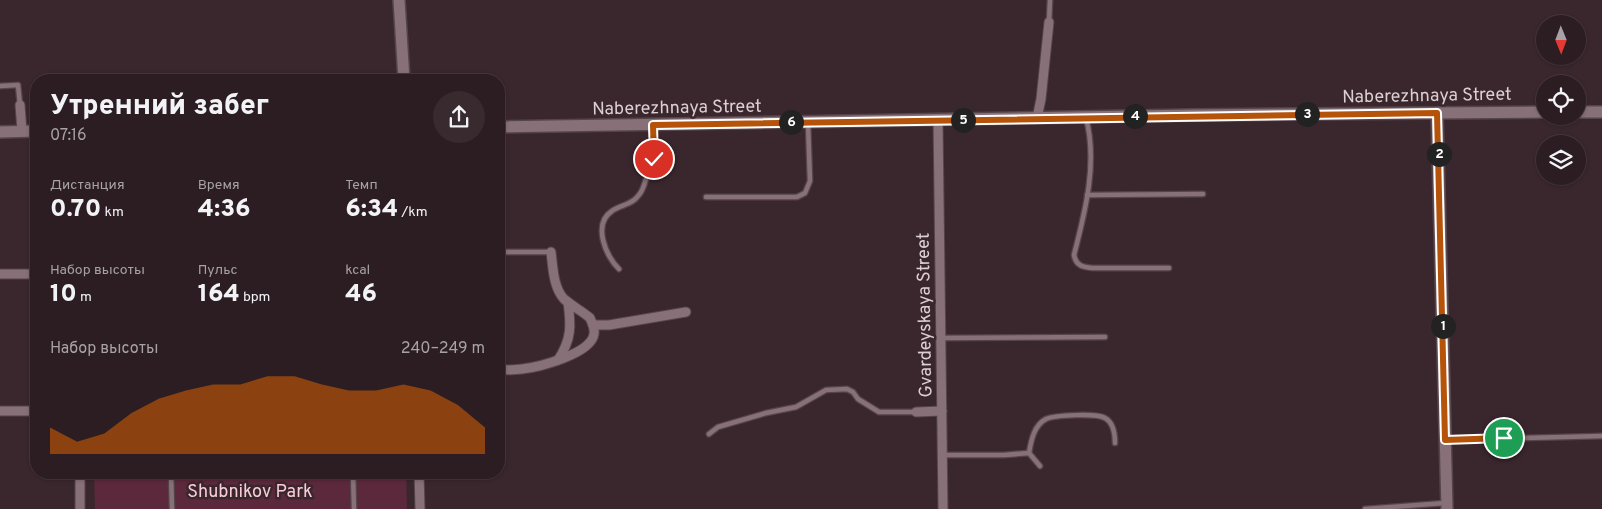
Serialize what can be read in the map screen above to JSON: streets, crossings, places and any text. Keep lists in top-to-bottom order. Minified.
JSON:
{"streets":{"street":["Naberezhnaya Street","Gvardeyskaya Street"]},"crossings":[["Naberezhnaya Street","Gvardeyskaya Street"]],"parks":["Shubnikov Park"],"north":"bottom","page":{"heading":["Утренний забег","07:16"],"pins":["3","4","5","6","2","1"],"stats":[["Дистанция","0.70 km"],["Время","4:36"],["Темп","6:34 /km"],["Набор высоты","10 m"],["Пульс","164 bpm"],["kcal","46"]],"chart":["Набор высоты","240–249 m"]}}
